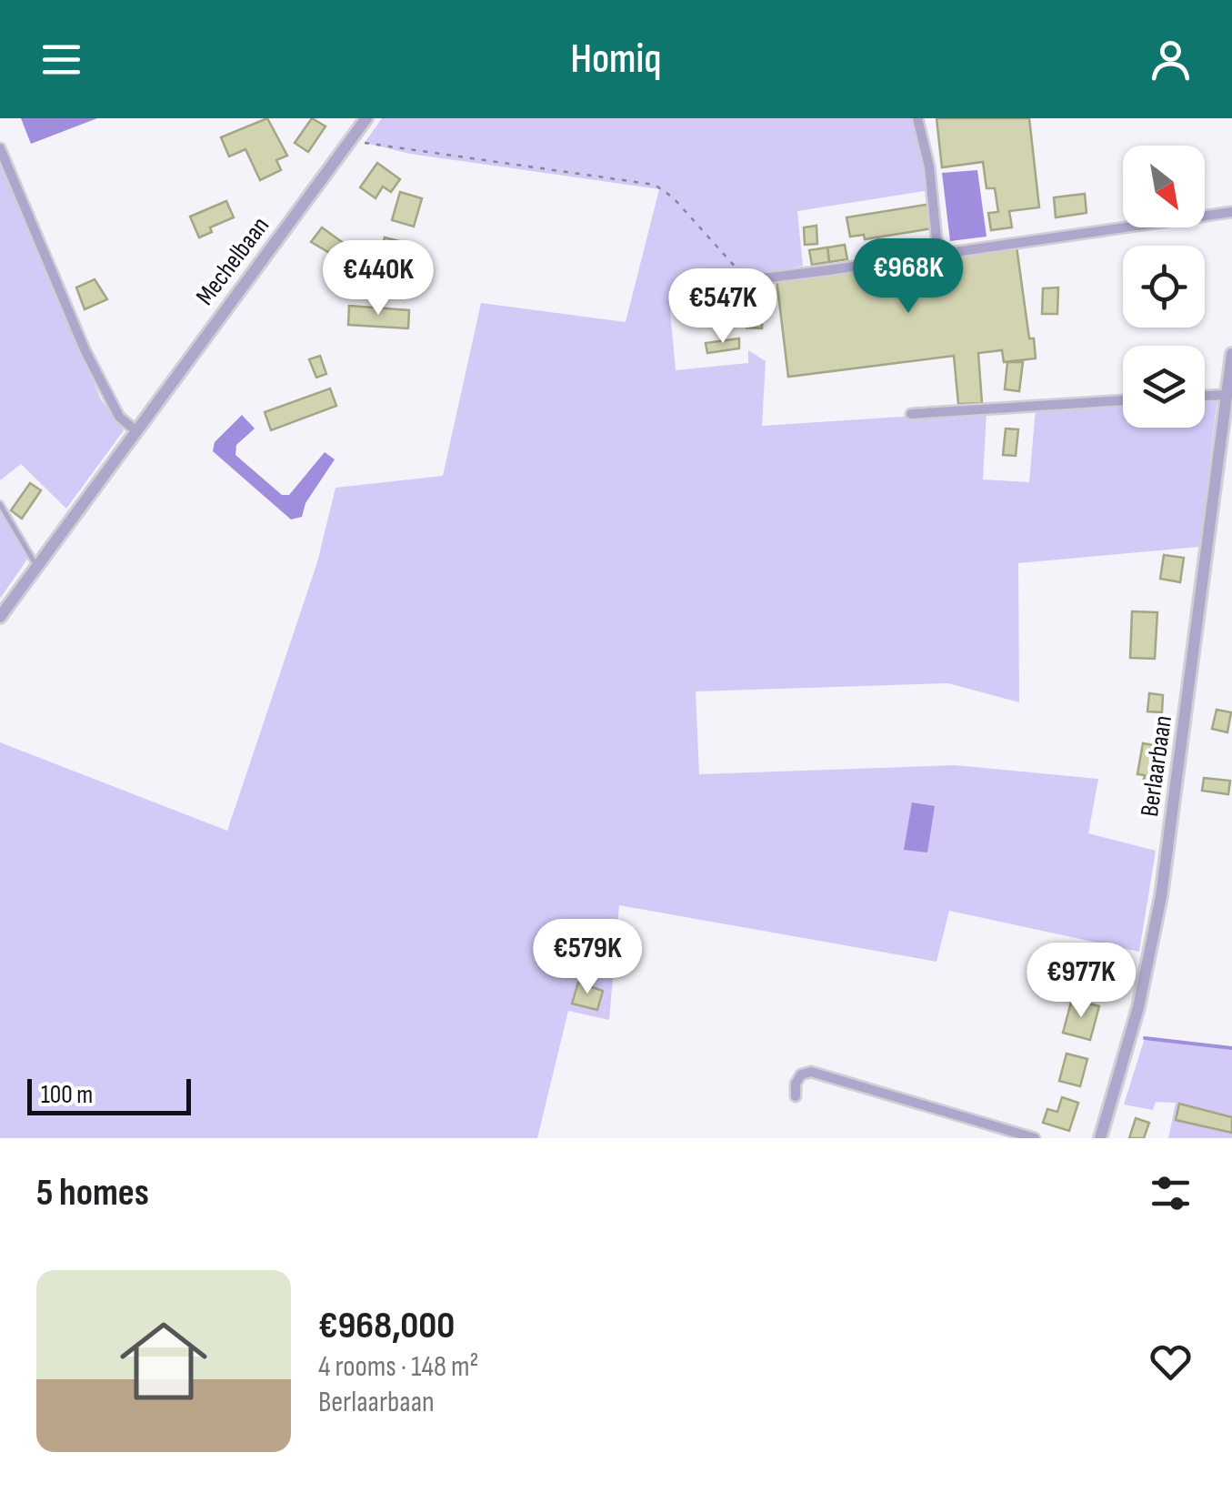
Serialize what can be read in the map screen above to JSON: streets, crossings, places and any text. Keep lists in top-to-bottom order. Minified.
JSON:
{"streets":{"street":["Mechelbaan","Berlaarbaan"]},"scale_bar":"100 m","north":"bottom right","page":{"header":"Homiq","price":["€968K","€440K","€547K","€579K","€977K"],"scale":"100 m","heading":"5 homes","list":[{"name":"€968,000","note":"4 rooms · 148 m² · Berlaarbaan"}]}}
